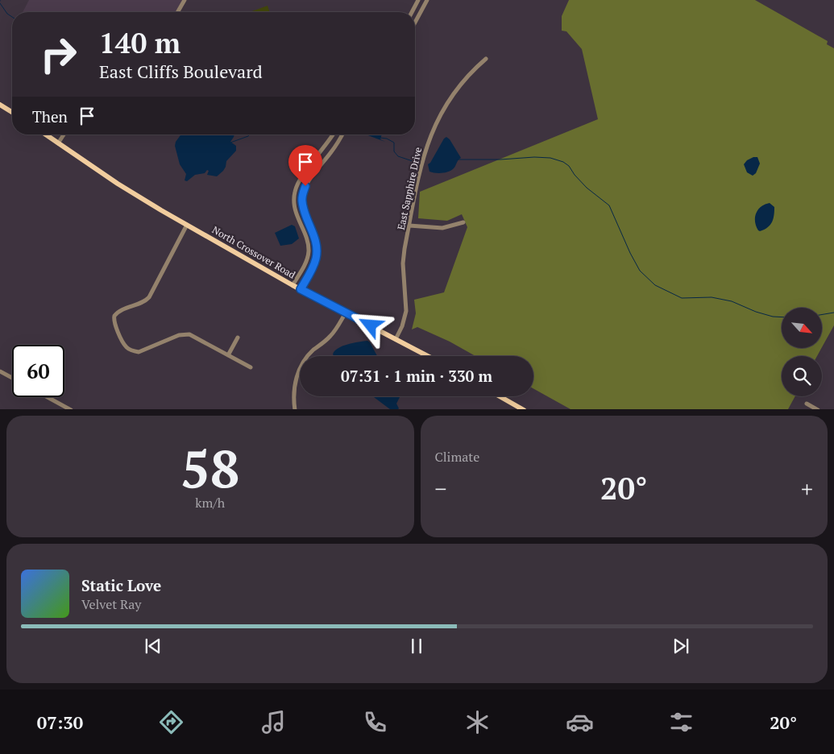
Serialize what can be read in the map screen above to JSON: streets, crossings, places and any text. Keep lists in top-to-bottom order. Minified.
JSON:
{"streets":{"main road":["North Crossover Road"],"street":["East Sapphire Drive"]},"crossings":[["East Sapphire Drive","North Crossover Road"]],"north":"bottom right","page":{"turn":["140 m","East Cliffs Boulevard"],"then":"Then","limit":"60","trip":"07:31 · 1 min · 330 m","tile":[["58","km/h"],"Climate"],"heat":["−","20°","+"],"song":["Static Love","Velvet Ray"],"tabs":["07:30","20°"]}}
